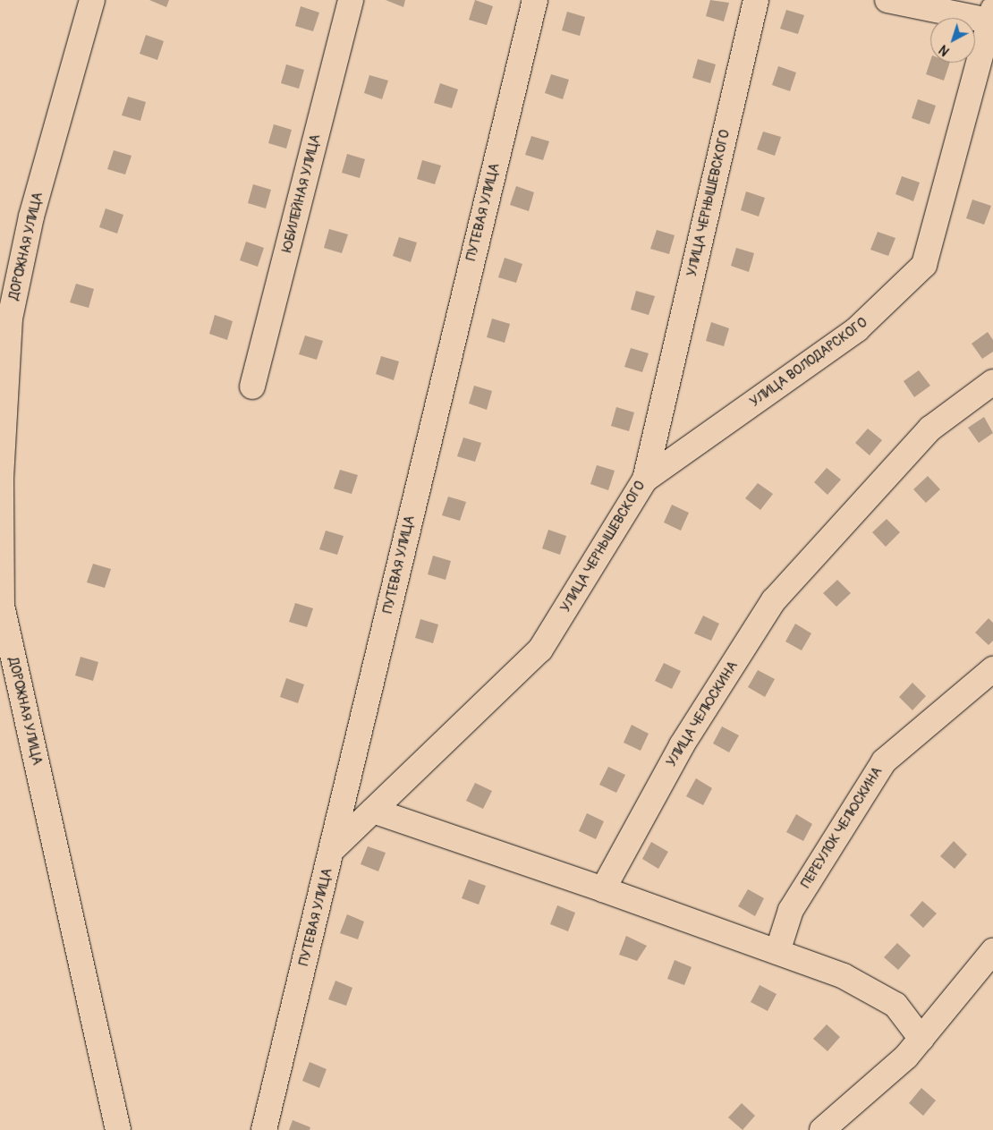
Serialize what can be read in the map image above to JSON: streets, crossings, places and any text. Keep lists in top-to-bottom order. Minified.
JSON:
{"streets":{"street":["ЮБИЛЕЙНАЯ УЛИЦА","УЛИЦА ЧЕРНЫШЕВСКОГО","ПУТЕВАЯ УЛИЦА","ДОРОЖНАЯ УЛИЦА","УЛИЦА ВОЛОДАРСКОГО","УЛИЦА ЧЕЛЮСКИНА","ПЕРЕУЛОК ЧЕЛЮСКИНА"]},"crossings":[["УЛИЦА ЧЕРНЫШЕВСКОГО","ПУТЕВАЯ УЛИЦА"],["УЛИЦА ЧЕРНЫШЕВСКОГО","УЛИЦА ВОЛОДАРСКОГО"]],"north":"bottom left"}
